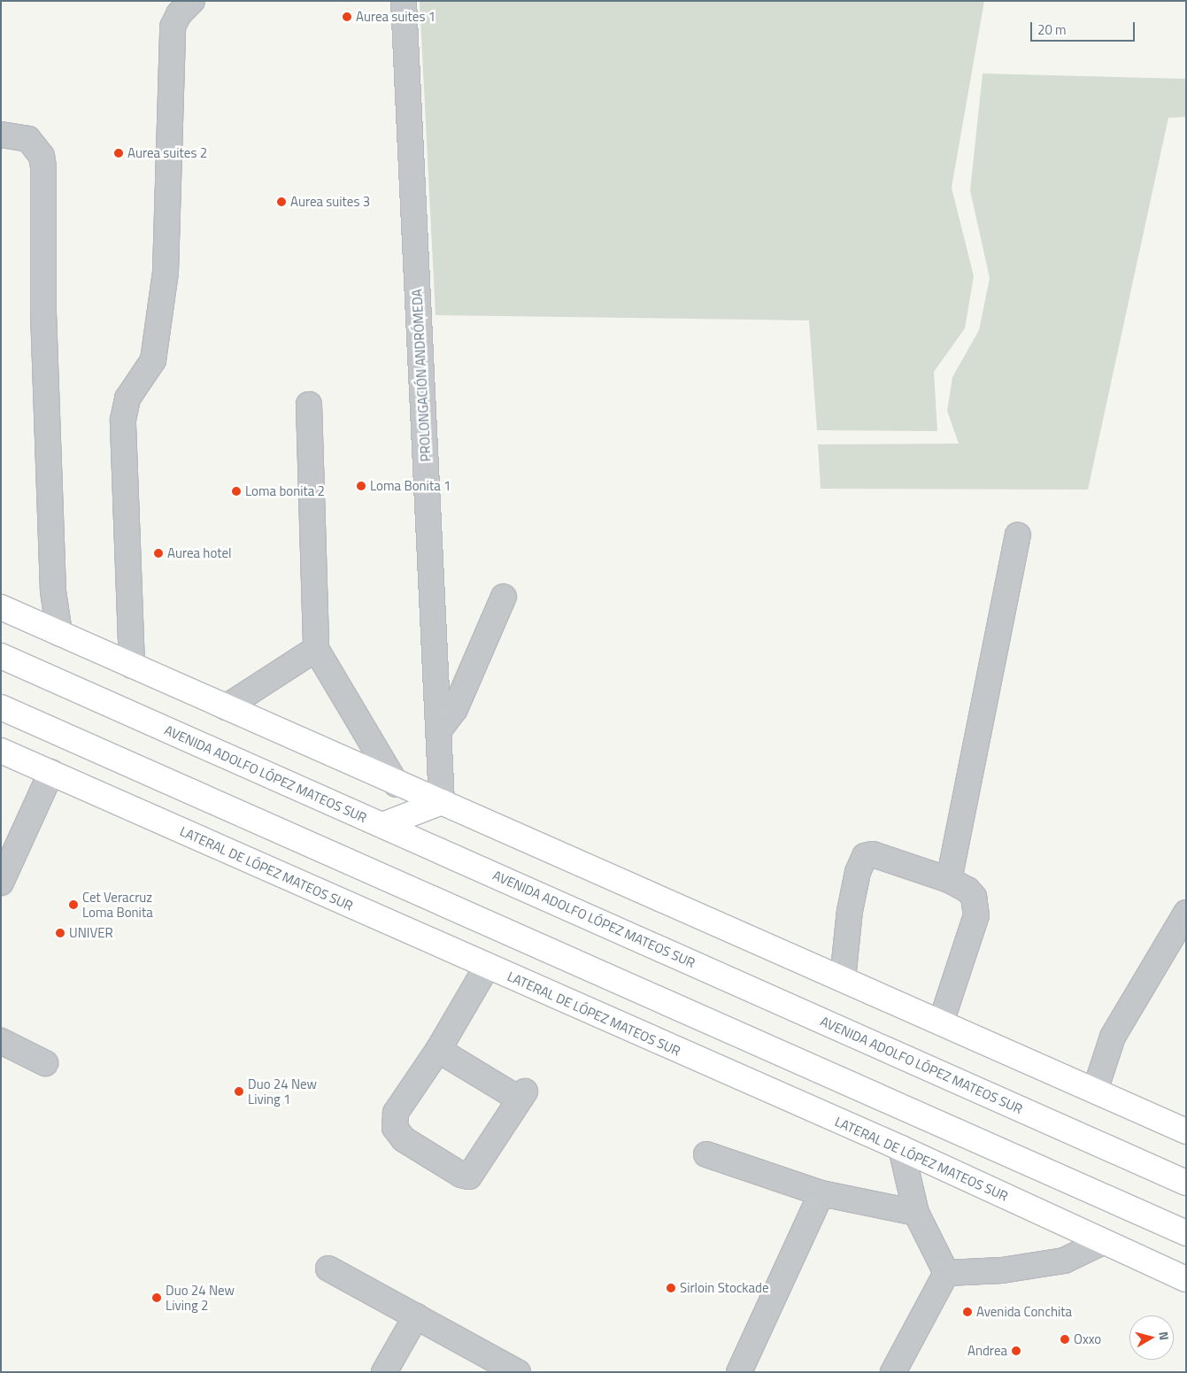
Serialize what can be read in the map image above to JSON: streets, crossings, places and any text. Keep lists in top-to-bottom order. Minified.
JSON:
{"streets":{"main road":["AVENIDA ADOLFO LÓPEZ MATEOS SUR","LATERAL DE LÓPEZ MATEOS SUR"],"street":["PROLONGACIÓN ANDRÓMEDA"]},"places":["Aurea suites 1","Aurea suites 2","Aurea suites 3","Loma Bonita 1","Loma bonita 2","Aurea hotel","Cet Veracruz Loma Bonita","UNIVER","Duo 24 New Living 1","Sirloin Stockade","Duo 24 New Living 2","Avenida Conchita","Oxxo","Andrea"],"scale_bar":"20 m","north":"right"}
